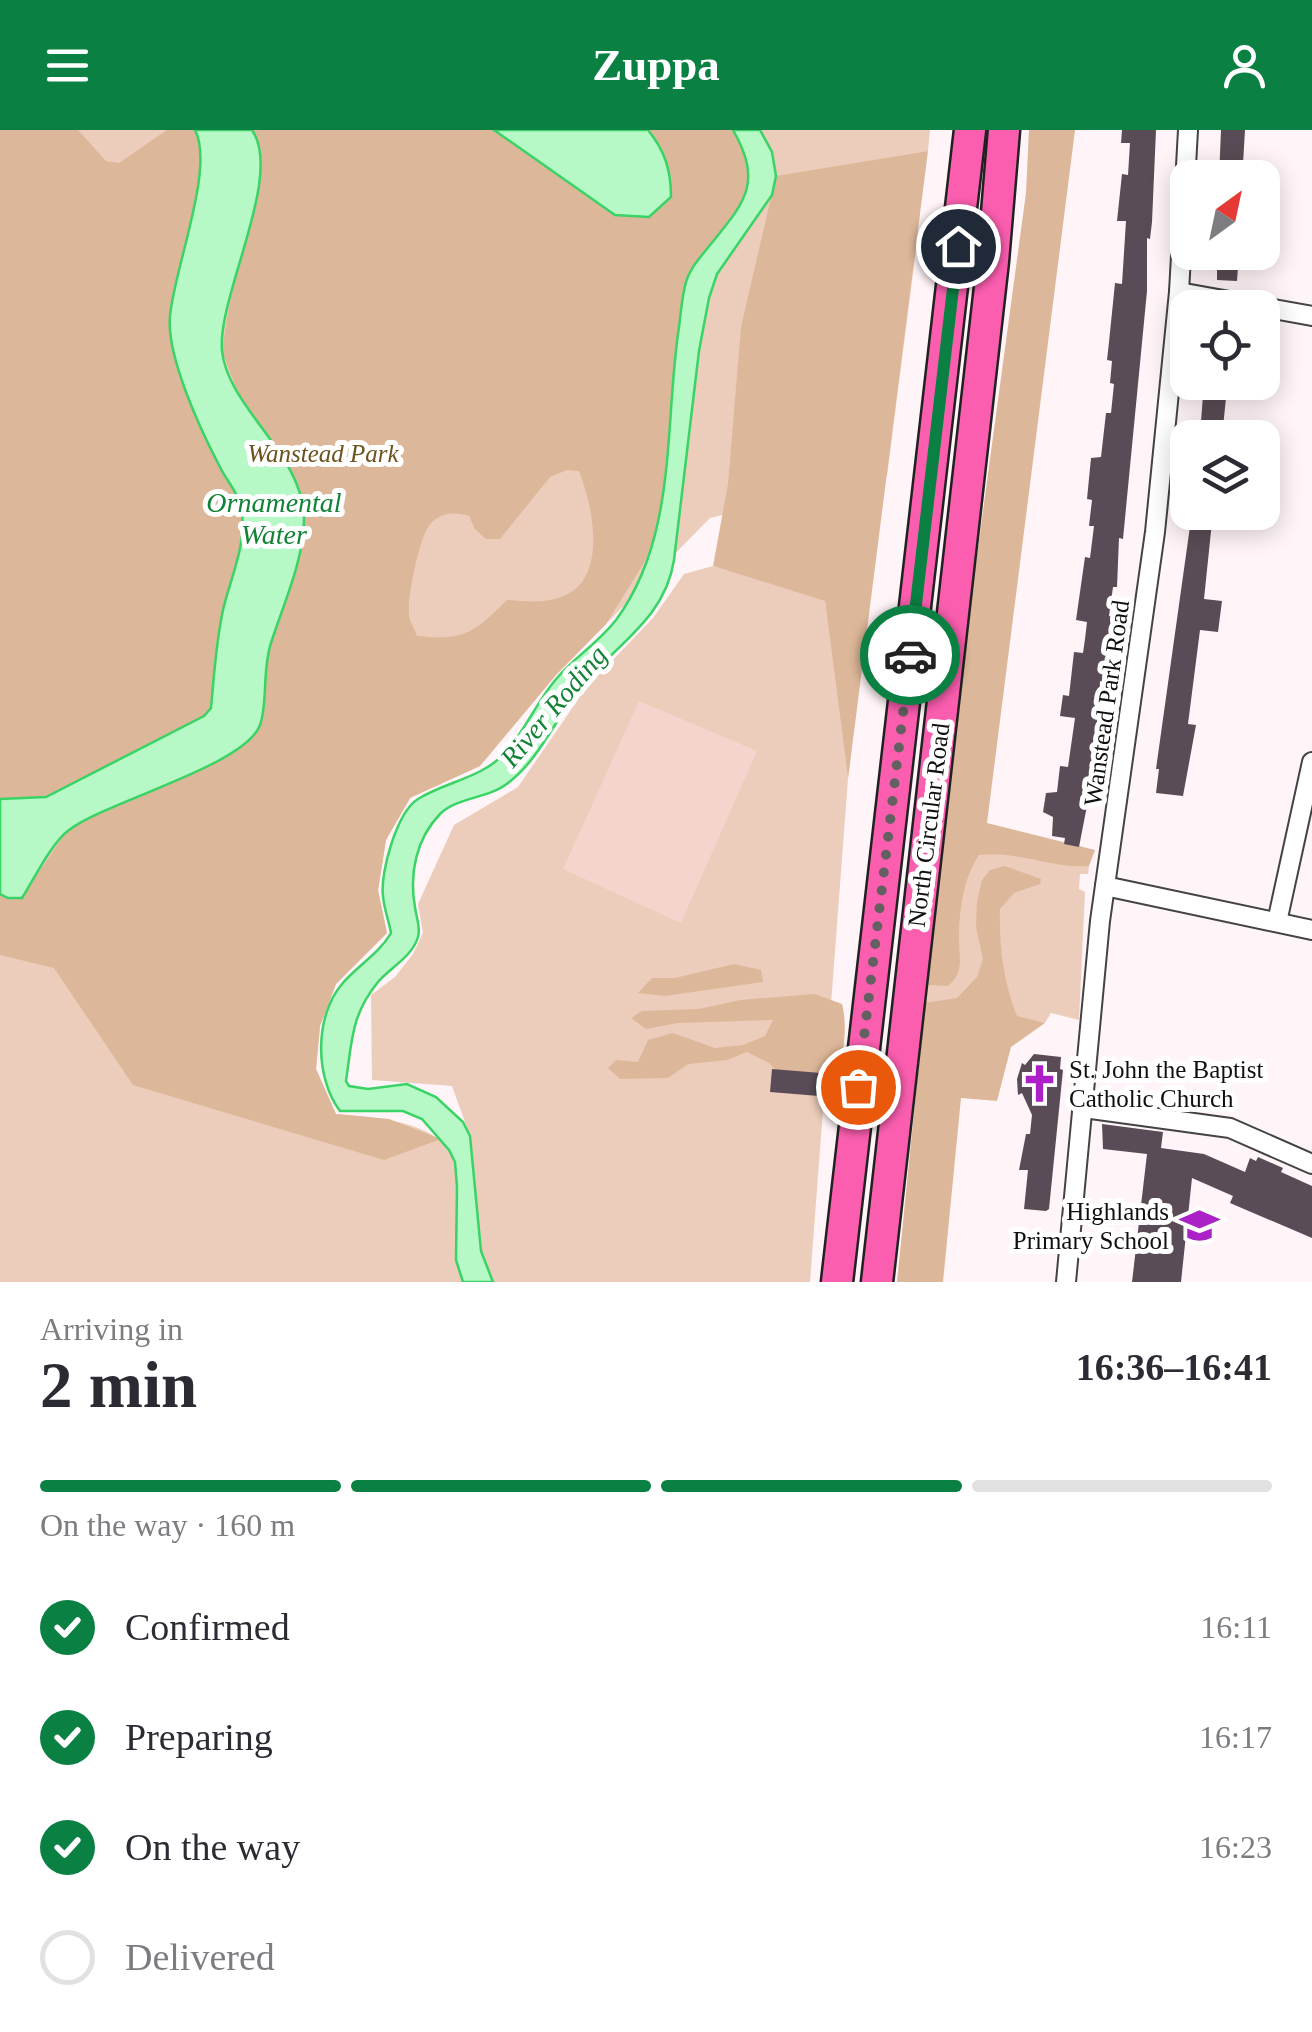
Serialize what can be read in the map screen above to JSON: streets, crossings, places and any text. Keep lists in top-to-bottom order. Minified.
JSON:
{"streets":{"highway":["North Circular Road"],"street":["Wanstead Park Road"]},"water":["Ornamental Water","River Roding"],"parks":["Wanstead Park"],"places":{"church":["St. John the Baptist Catholic Church"],"school or university":["Highlands Primary School"]},"north":"top right","page":{"header":"Zuppa","heading":["2 min","Arriving in","16:36–16:41"],"bar":"On the way · 160 m","list":[["Confirmed","16:11"],["Preparing","16:17"],["On the way","16:23"],"Delivered"]}}
